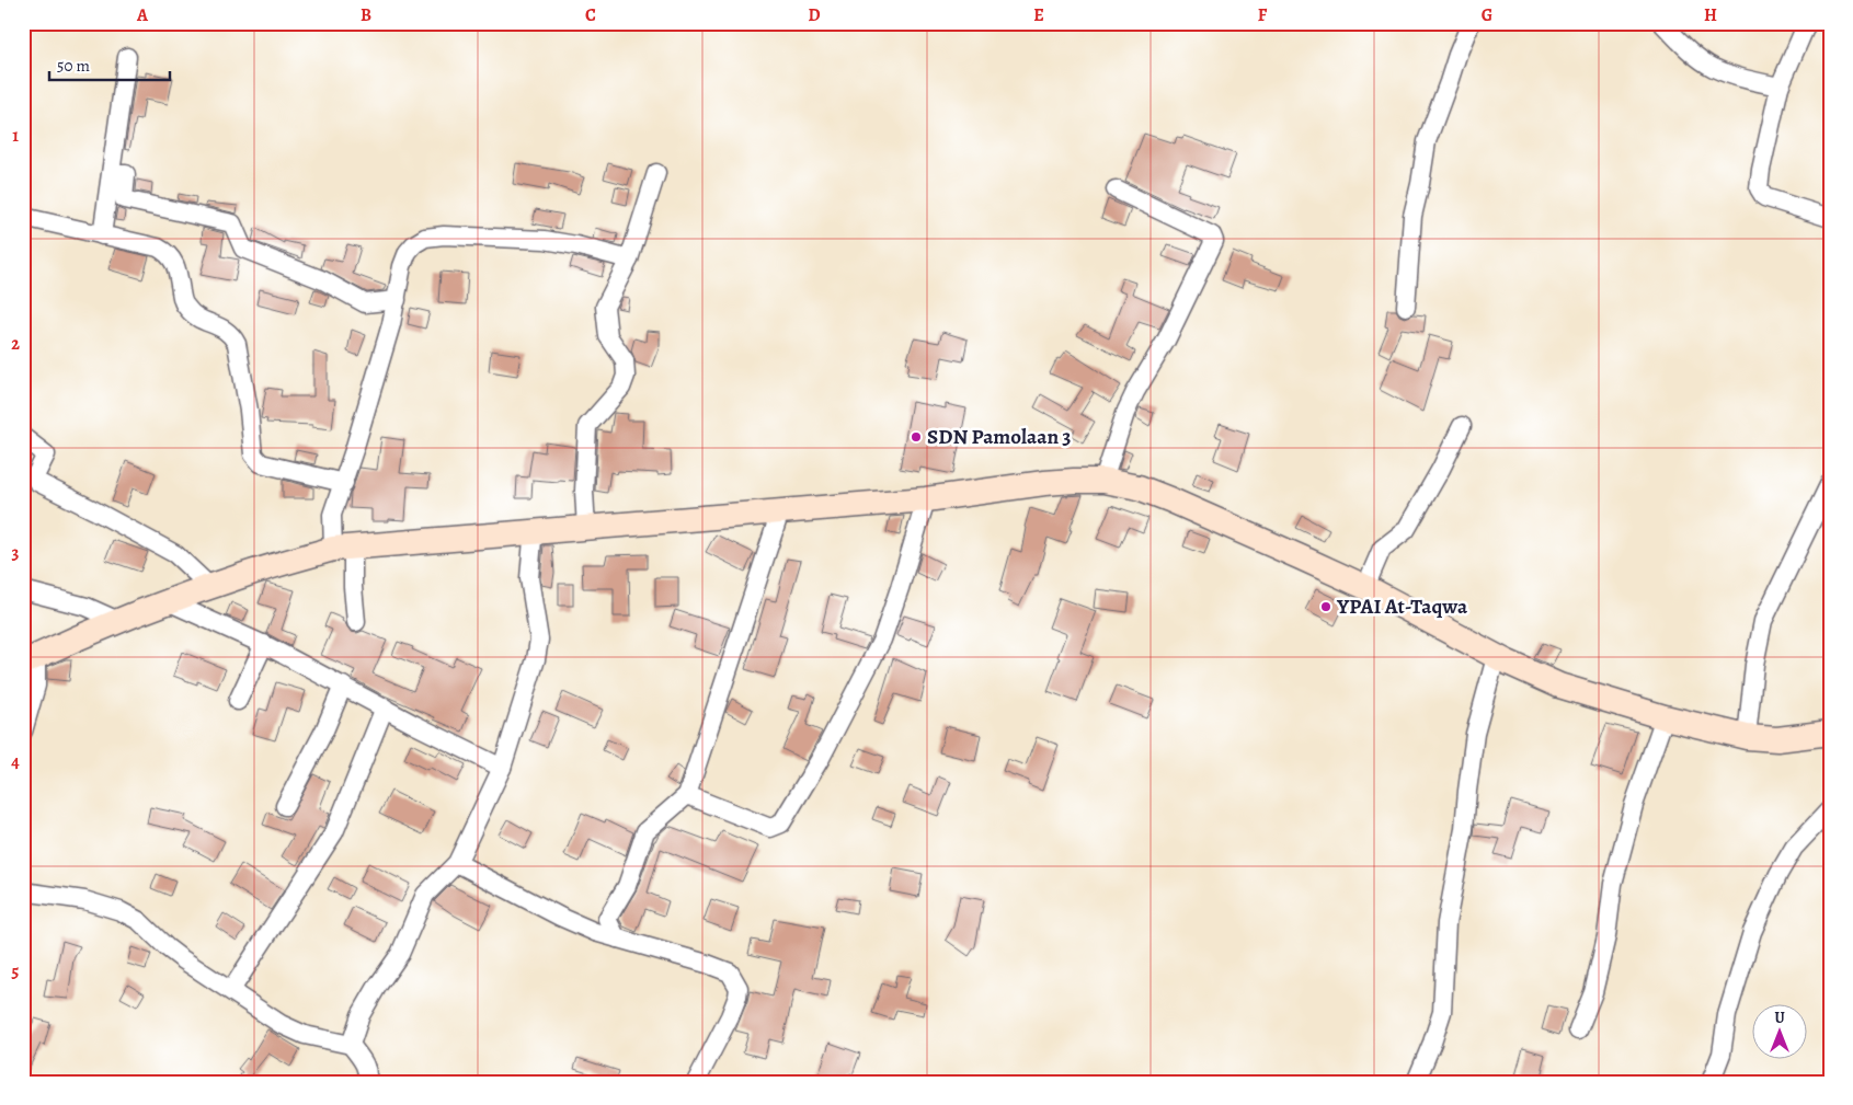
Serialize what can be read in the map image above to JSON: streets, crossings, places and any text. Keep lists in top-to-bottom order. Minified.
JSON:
{"places":["SDN Pamolaan 3","YPAI At-Taqwa"],"scale_bar":"50 m","north":"top","grid":{"columns":["A","B","C","D","E","F","G","H"],"rows":["1","2","3","4","5"]}}
